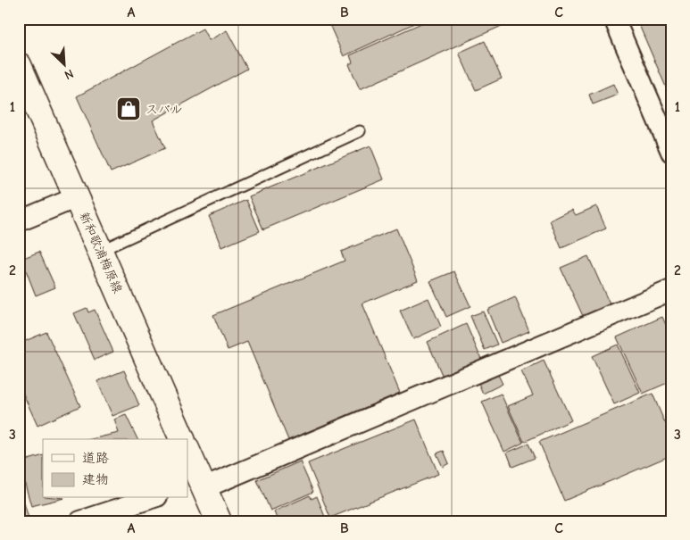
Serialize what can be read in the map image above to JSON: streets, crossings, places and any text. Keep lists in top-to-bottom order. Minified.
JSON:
{"streets":{"main road":["新和歌浦梅原線"]},"places":{"shop":["スバル"]},"legend":["道路","建物"],"north":"bottom right","grid":{"columns":["A","B","C"],"rows":["1","2","3"]}}
